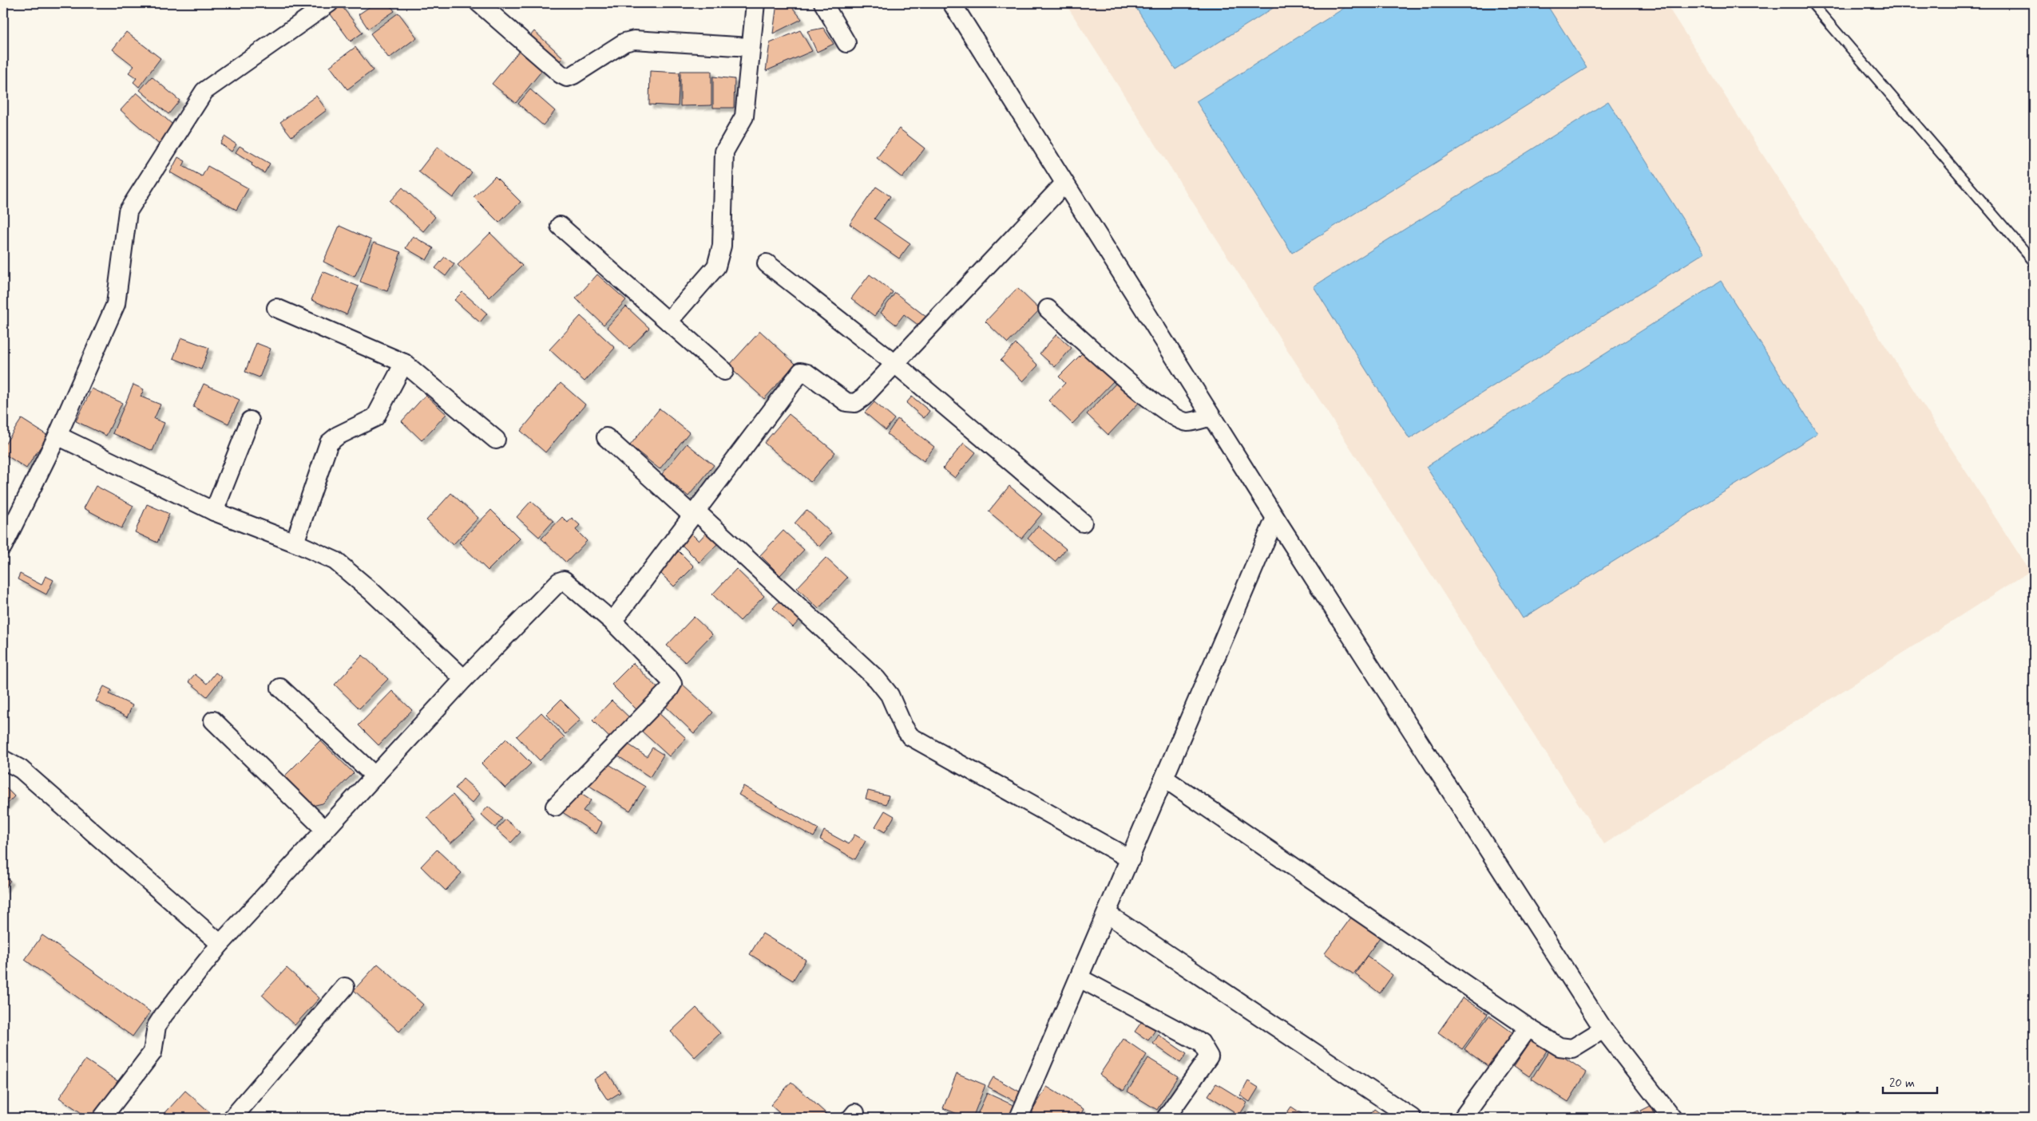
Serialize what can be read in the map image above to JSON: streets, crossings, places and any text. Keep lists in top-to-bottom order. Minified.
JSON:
{"scale_bar":"20 m"}
